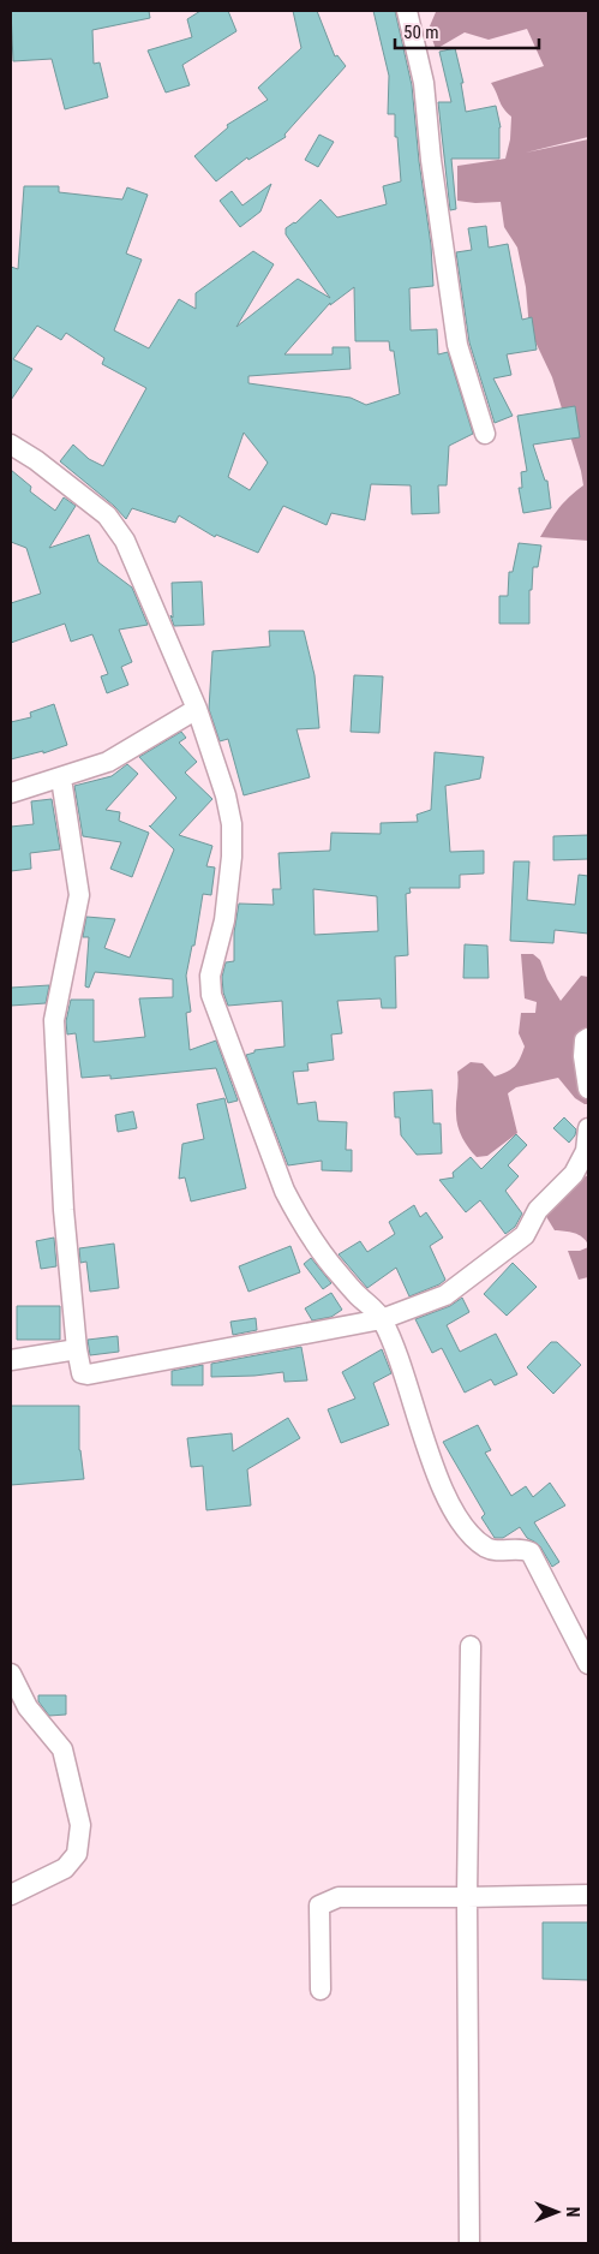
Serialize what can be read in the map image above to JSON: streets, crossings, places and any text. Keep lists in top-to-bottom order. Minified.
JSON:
{"scale_bar":"50 m","north":"right"}
